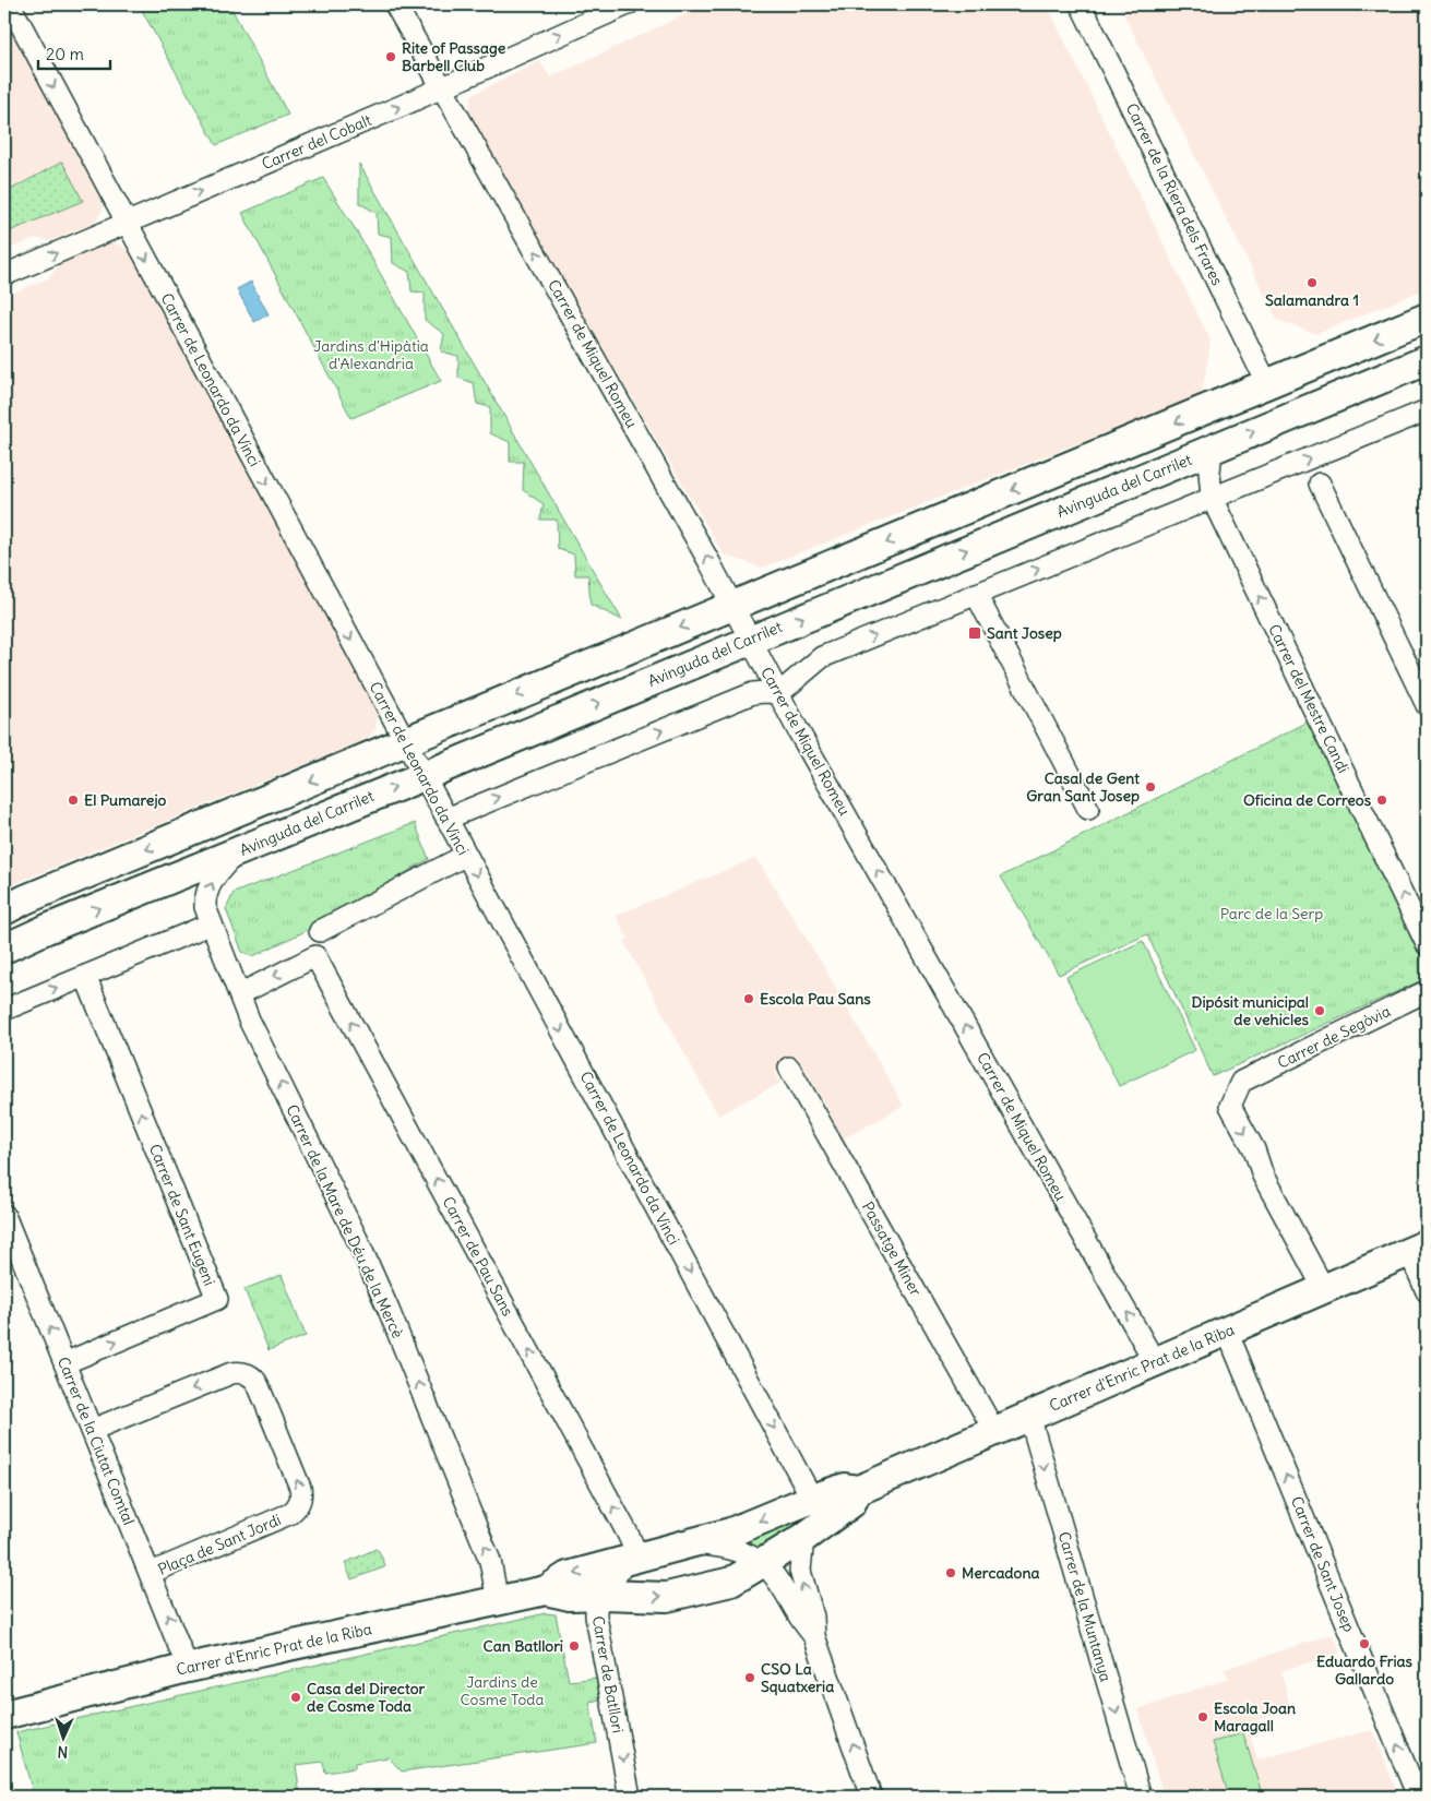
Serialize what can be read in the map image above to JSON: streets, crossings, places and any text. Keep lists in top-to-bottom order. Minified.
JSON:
{"streets":{"main road":["Avinguda del Carrilet","Carrer d'Enric Prat de la Riba"],"street":["Carrer del Cobalt","Carrer de la Riera dels Frares","Carrer de Miquel Romeu","Carrer de Leonardo da Vinci","Carrer del Mestre Candi","Carrer de Segòvia","Carrer de Sant Eugeni","Carrer de la Mare de Déu de la Mercè","Passatge Miner","Carrer de Pau Sans","Carrer de la Ciutat Comtal","Plaça de Sant Jordi","Carrer de Sant Josep","Carrer de la Muntanya","Carrer de Batllori"]},"crossings":[["Carrer del Cobalt","Carrer de Miquel Romeu"],["Carrer del Cobalt","Carrer de Leonardo da Vinci"],["Carrer de Miquel Romeu","Avinguda del Carrilet"],["Carrer de Miquel Romeu","Carrer d'Enric Prat de la Riba"],["Carrer de Leonardo da Vinci","Avinguda del Carrilet"],["Carrer de Leonardo da Vinci","Carrer d'Enric Prat de la Riba"],["Avinguda del Carrilet","Carrer del Mestre Candi"],["Avinguda del Carrilet","Carrer de la Mare de Déu de la Mercè"],["Carrer de Segòvia","Carrer d'Enric Prat de la Riba"],["Carrer de Sant Eugeni","Carrer de la Ciutat Comtal"],["Carrer de la Mare de Déu de la Mercè","Carrer de Pau Sans"],["Carrer de la Mare de Déu de la Mercè","Carrer d'Enric Prat de la Riba"],["Passatge Miner","Carrer d'Enric Prat de la Riba"],["Carrer de Pau Sans","Carrer d'Enric Prat de la Riba"],["Carrer de Pau Sans","Carrer de Batllori"],["Carrer d'Enric Prat de la Riba","Carrer de la Ciutat Comtal"],["Carrer d'Enric Prat de la Riba","Carrer de Sant Josep"],["Carrer d'Enric Prat de la Riba","Carrer de la Muntanya"],["Carrer d'Enric Prat de la Riba","Carrer de Batllori"],["Carrer de la Ciutat Comtal","Plaça de Sant Jordi"]],"one_way":["Carrer del Cobalt","Carrer de Miquel Romeu","Carrer de Leonardo da Vinci","Carrer de la Mare de Déu de la Mercè","Carrer de Pau Sans","Carrer de la Ciutat Comtal","Carrer de Sant Josep","Carrer de la Muntanya","Carrer de Batllori"],"parks":["Jardins d'Hipàtia d'Alexandria","Parc de la Serp","Jardins de Cosme Toda"],"places":{"other":["Rite of Passage Barbell Club","Salamandra 1","Casal de Gent Gran Sant Josep","El Pumarejo","Oficina de Correos","Escola Pau Sans","Dipósit municipal de vehicles","Mercadona","Eduardo Frias Gallardo","Can Batllori","CSO La Squatxeria","Casa del Director de Cosme Toda","Escola Joan Maragall"],"transit":["Sant Josep"]},"scale_bar":"20 m","north":"bottom"}
